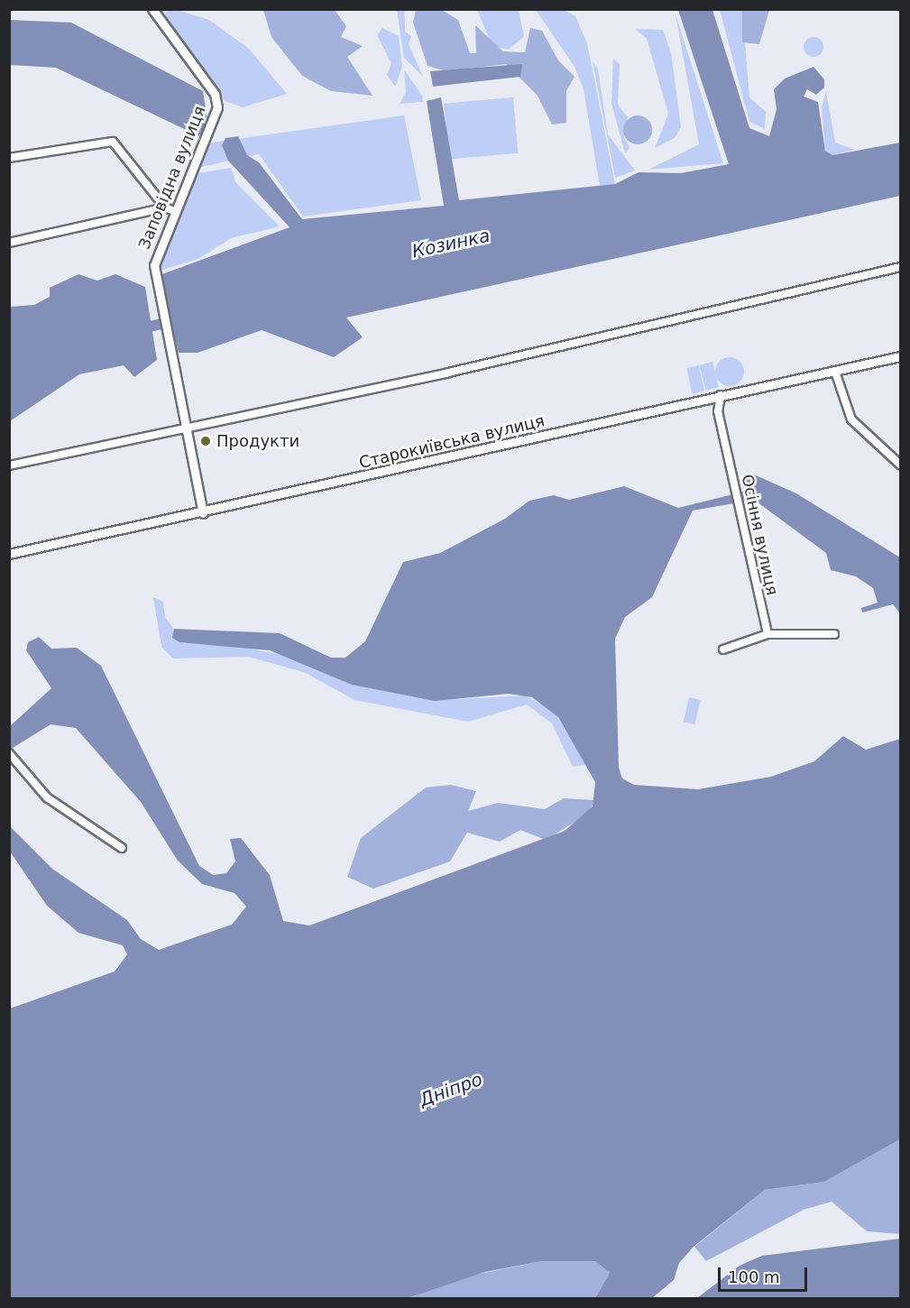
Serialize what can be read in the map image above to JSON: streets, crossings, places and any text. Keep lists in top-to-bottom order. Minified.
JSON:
{"streets":{"street":["Заповідна вулиця","Старокиївська вулиця","Осіння вулиця"]},"crossings":[["Заповідна вулиця","Старокиївська вулиця"],["Старокиївська вулиця","Осіння вулиця"]],"water":["Козинка","Дніпро"],"places":["Продукти"],"scale_bar":"100 m"}
